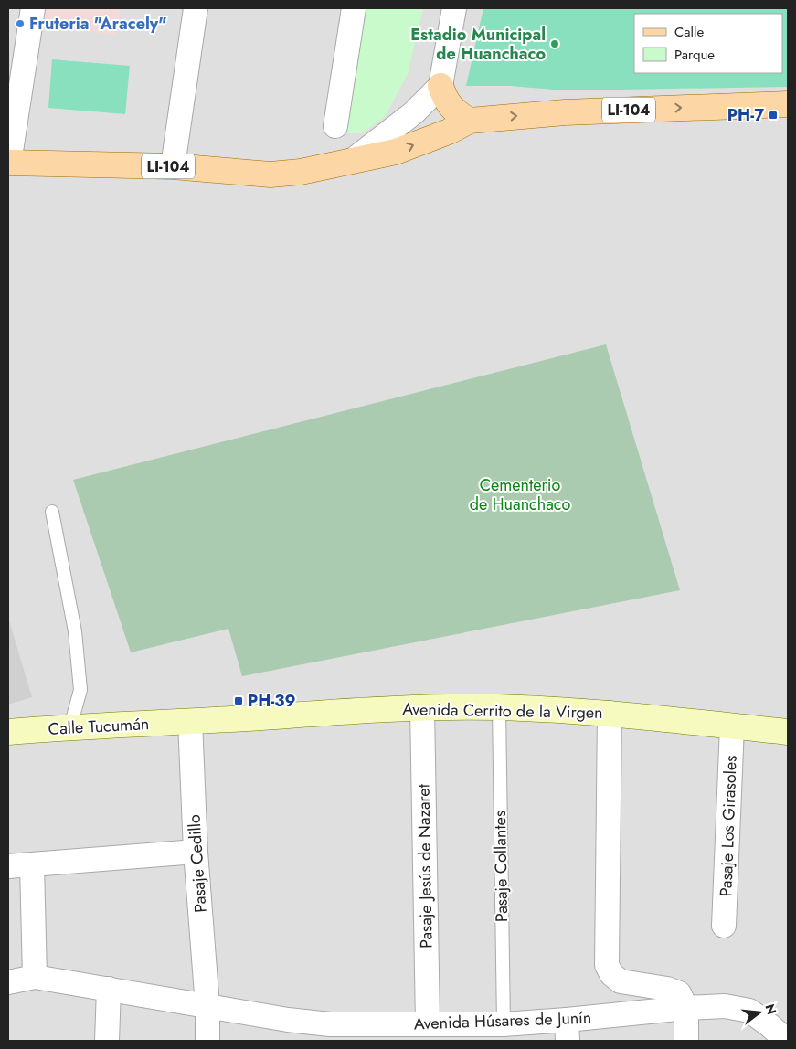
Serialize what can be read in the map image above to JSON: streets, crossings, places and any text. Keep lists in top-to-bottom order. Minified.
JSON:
{"streets":{"main road":["LI-104"],"street":["Avenida Cerrito de la Virgen","Calle Tucumán","Pasaje Los Girasoles","Pasaje Cedillo","Pasaje Jesús de Nazaret","Avenida Húsares de Junín"],"lane":["Pasaje Collantes"]},"crossings":[["Avenida Cerrito de la Virgen","Calle Tucumán"],["Avenida Cerrito de la Virgen","Pasaje Los Girasoles"],["Avenida Cerrito de la Virgen","Pasaje Cedillo"],["Avenida Cerrito de la Virgen","Pasaje Jesús de Nazaret"],["Avenida Cerrito de la Virgen","Pasaje Collantes"],["Calle Tucumán","Pasaje Cedillo"],["Pasaje Cedillo","Avenida Húsares de Junín"],["Pasaje Jesús de Nazaret","Avenida Húsares de Junín"],["Pasaje Collantes","Avenida Húsares de Junín"]],"parks":["Cementerio de Huanchaco"],"places":{"other":["Fruteria \"Aracely\"","Estadio Municipal de Huanchaco"],"transit":["PH-7","PH-39"]},"legend":["Calle","Parque"],"north":"right"}
